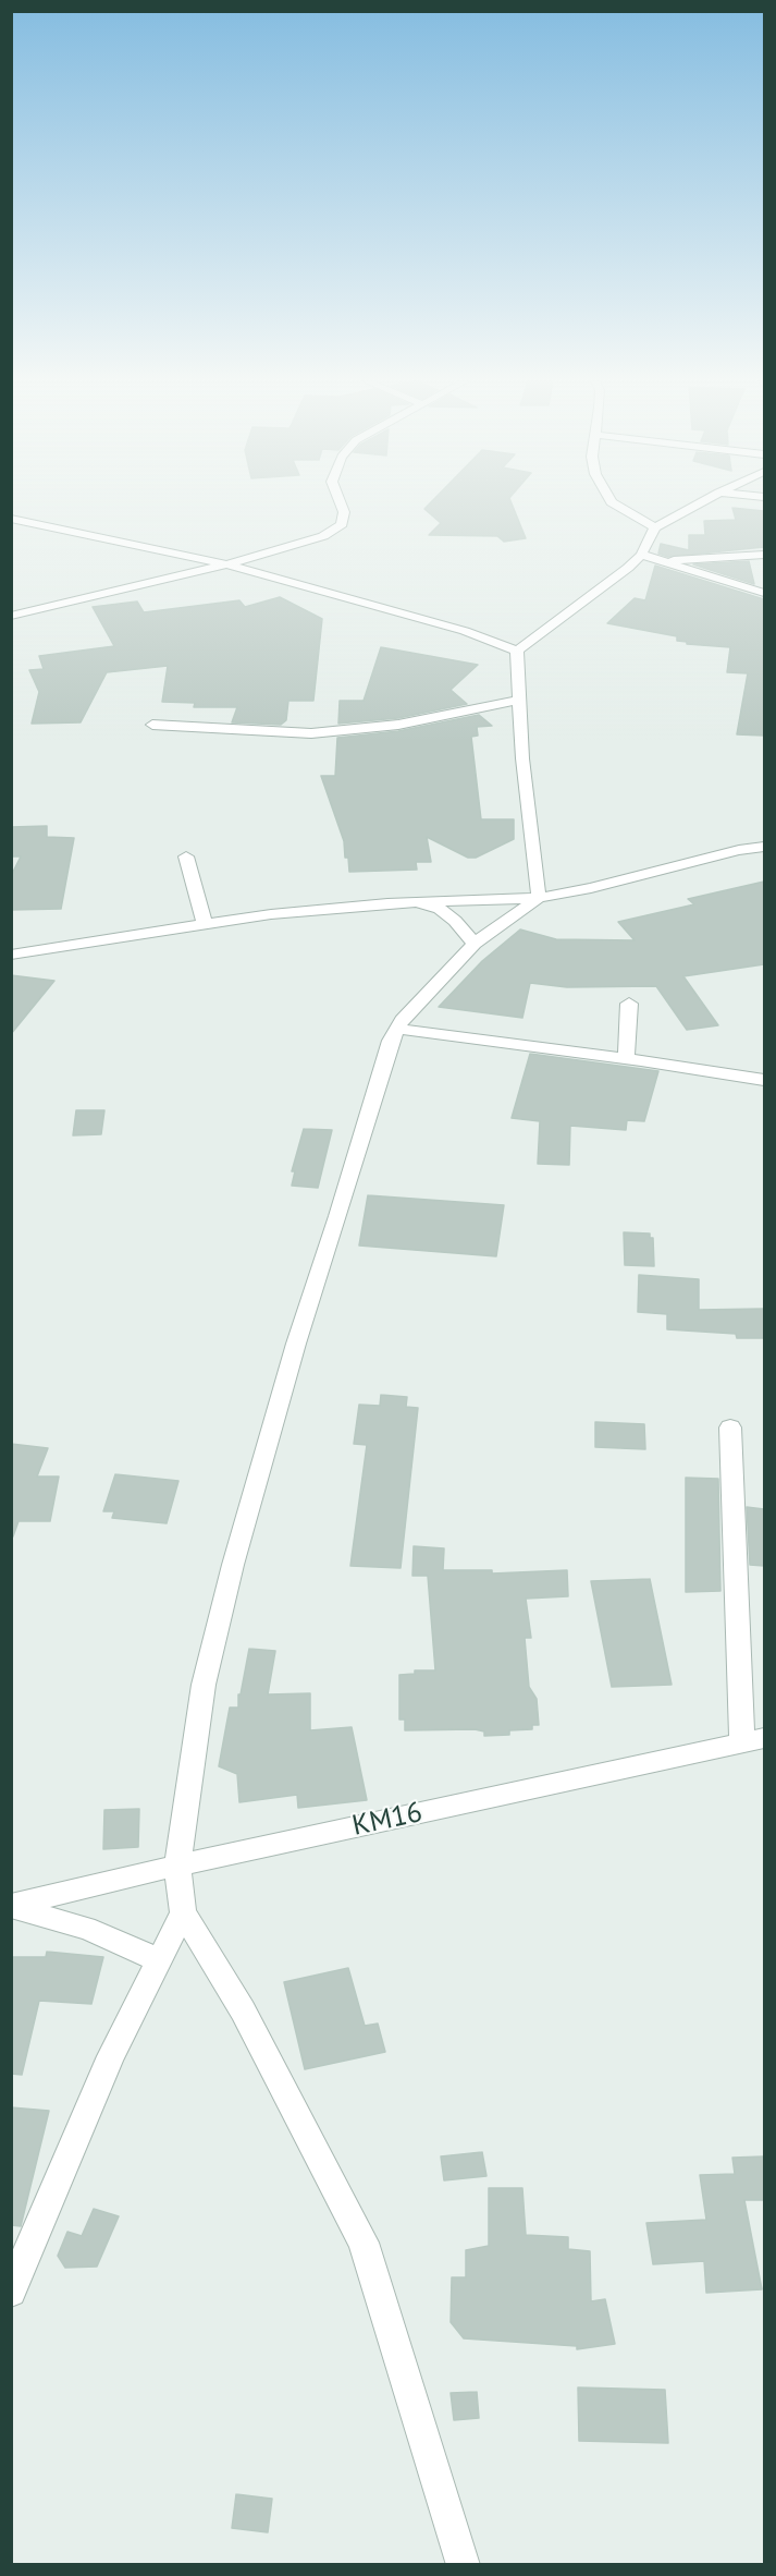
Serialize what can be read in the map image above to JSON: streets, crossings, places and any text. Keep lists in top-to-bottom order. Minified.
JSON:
{"streets":{"street":["KM16"]}}
